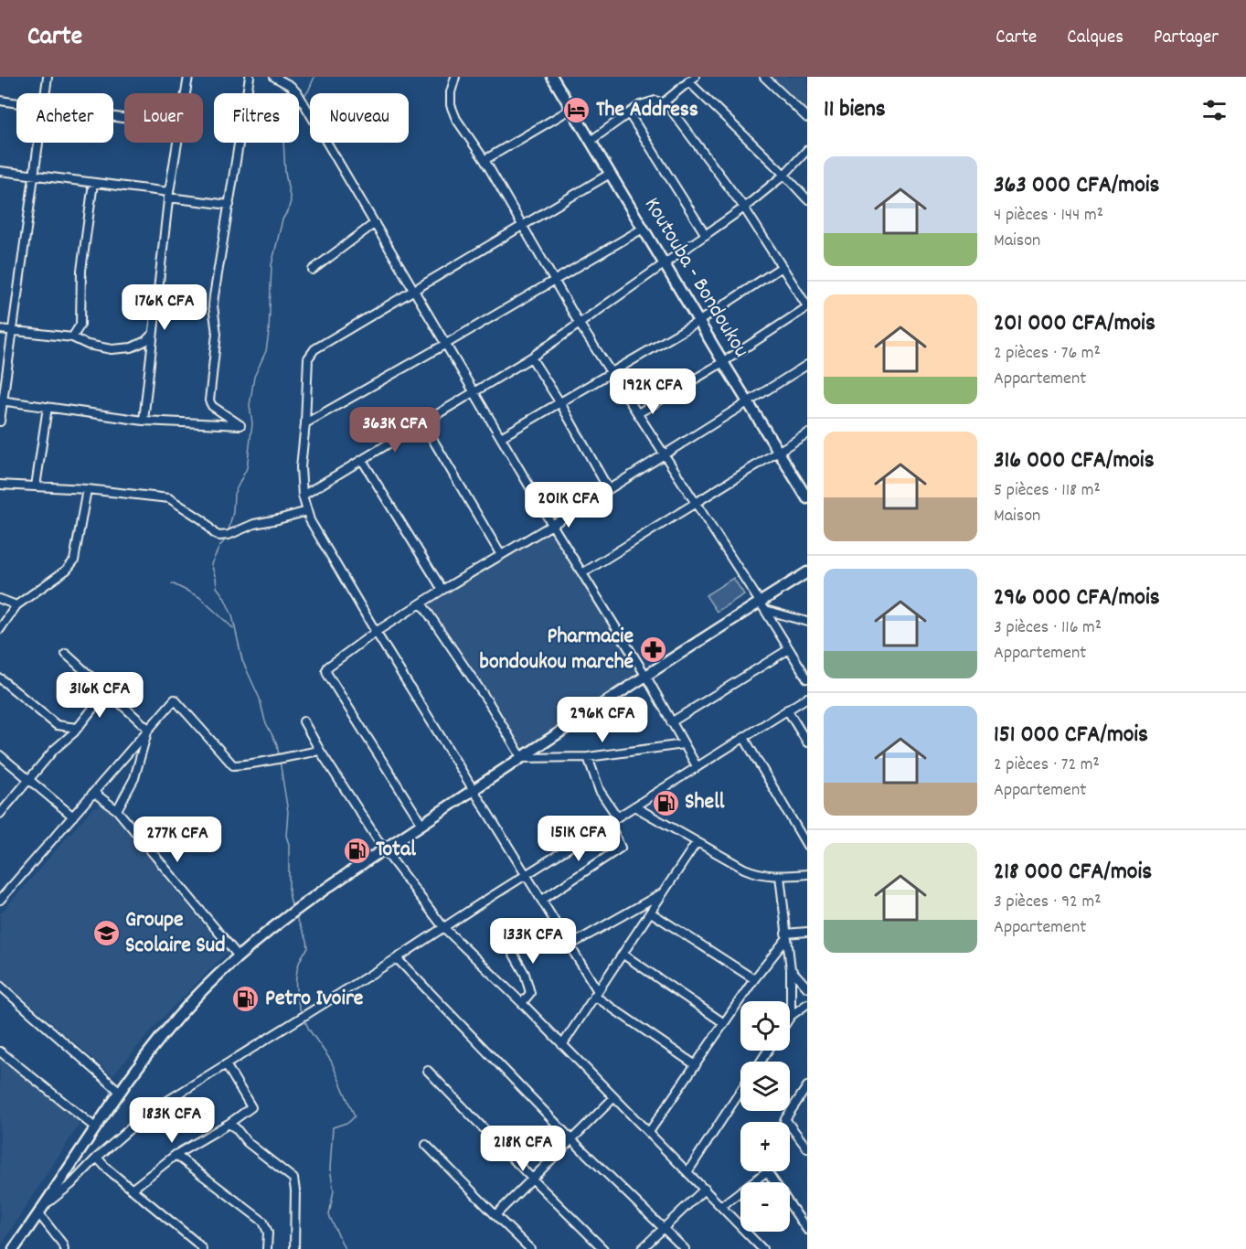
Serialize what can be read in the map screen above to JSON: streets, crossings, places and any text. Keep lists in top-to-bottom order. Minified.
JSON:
{"streets":{"main road":["Koutouba - Bondoukou"]},"places":{"hotel":["The Address"],"pharmacy":["Pharmacie bondoukou marché"],"fuel station":["Shell","Total","Petro Ivoire"],"school or university":["Groupe Scolaire Sud"]},"page":{"header":"Carte","nav":["Carte","Calques","Partager"],"heading":"11 biens","chip":["Acheter","Louer","Filtres","Nouveau"],"list":[{"name":"363 000 CFA/mois","note":"4 pièces · 144 m² · Maison"},{"name":"201 000 CFA/mois","note":"2 pièces · 76 m² · Appartement"},{"name":"316 000 CFA/mois","note":"5 pièces · 118 m² · Maison"},{"name":"296 000 CFA/mois","note":"3 pièces · 116 m² · Appartement"},{"name":"151 000 CFA/mois","note":"2 pièces · 72 m² · Appartement"},{"name":"218 000 CFA/mois","note":"3 pièces · 92 m² · Appartement"}],"price":["176K CFA","192K CFA","363K CFA","201K CFA","316K CFA","296K CFA","151K CFA","277K CFA","133K CFA","183K CFA","218K CFA"],"map_buttons":["+","−"]}}
